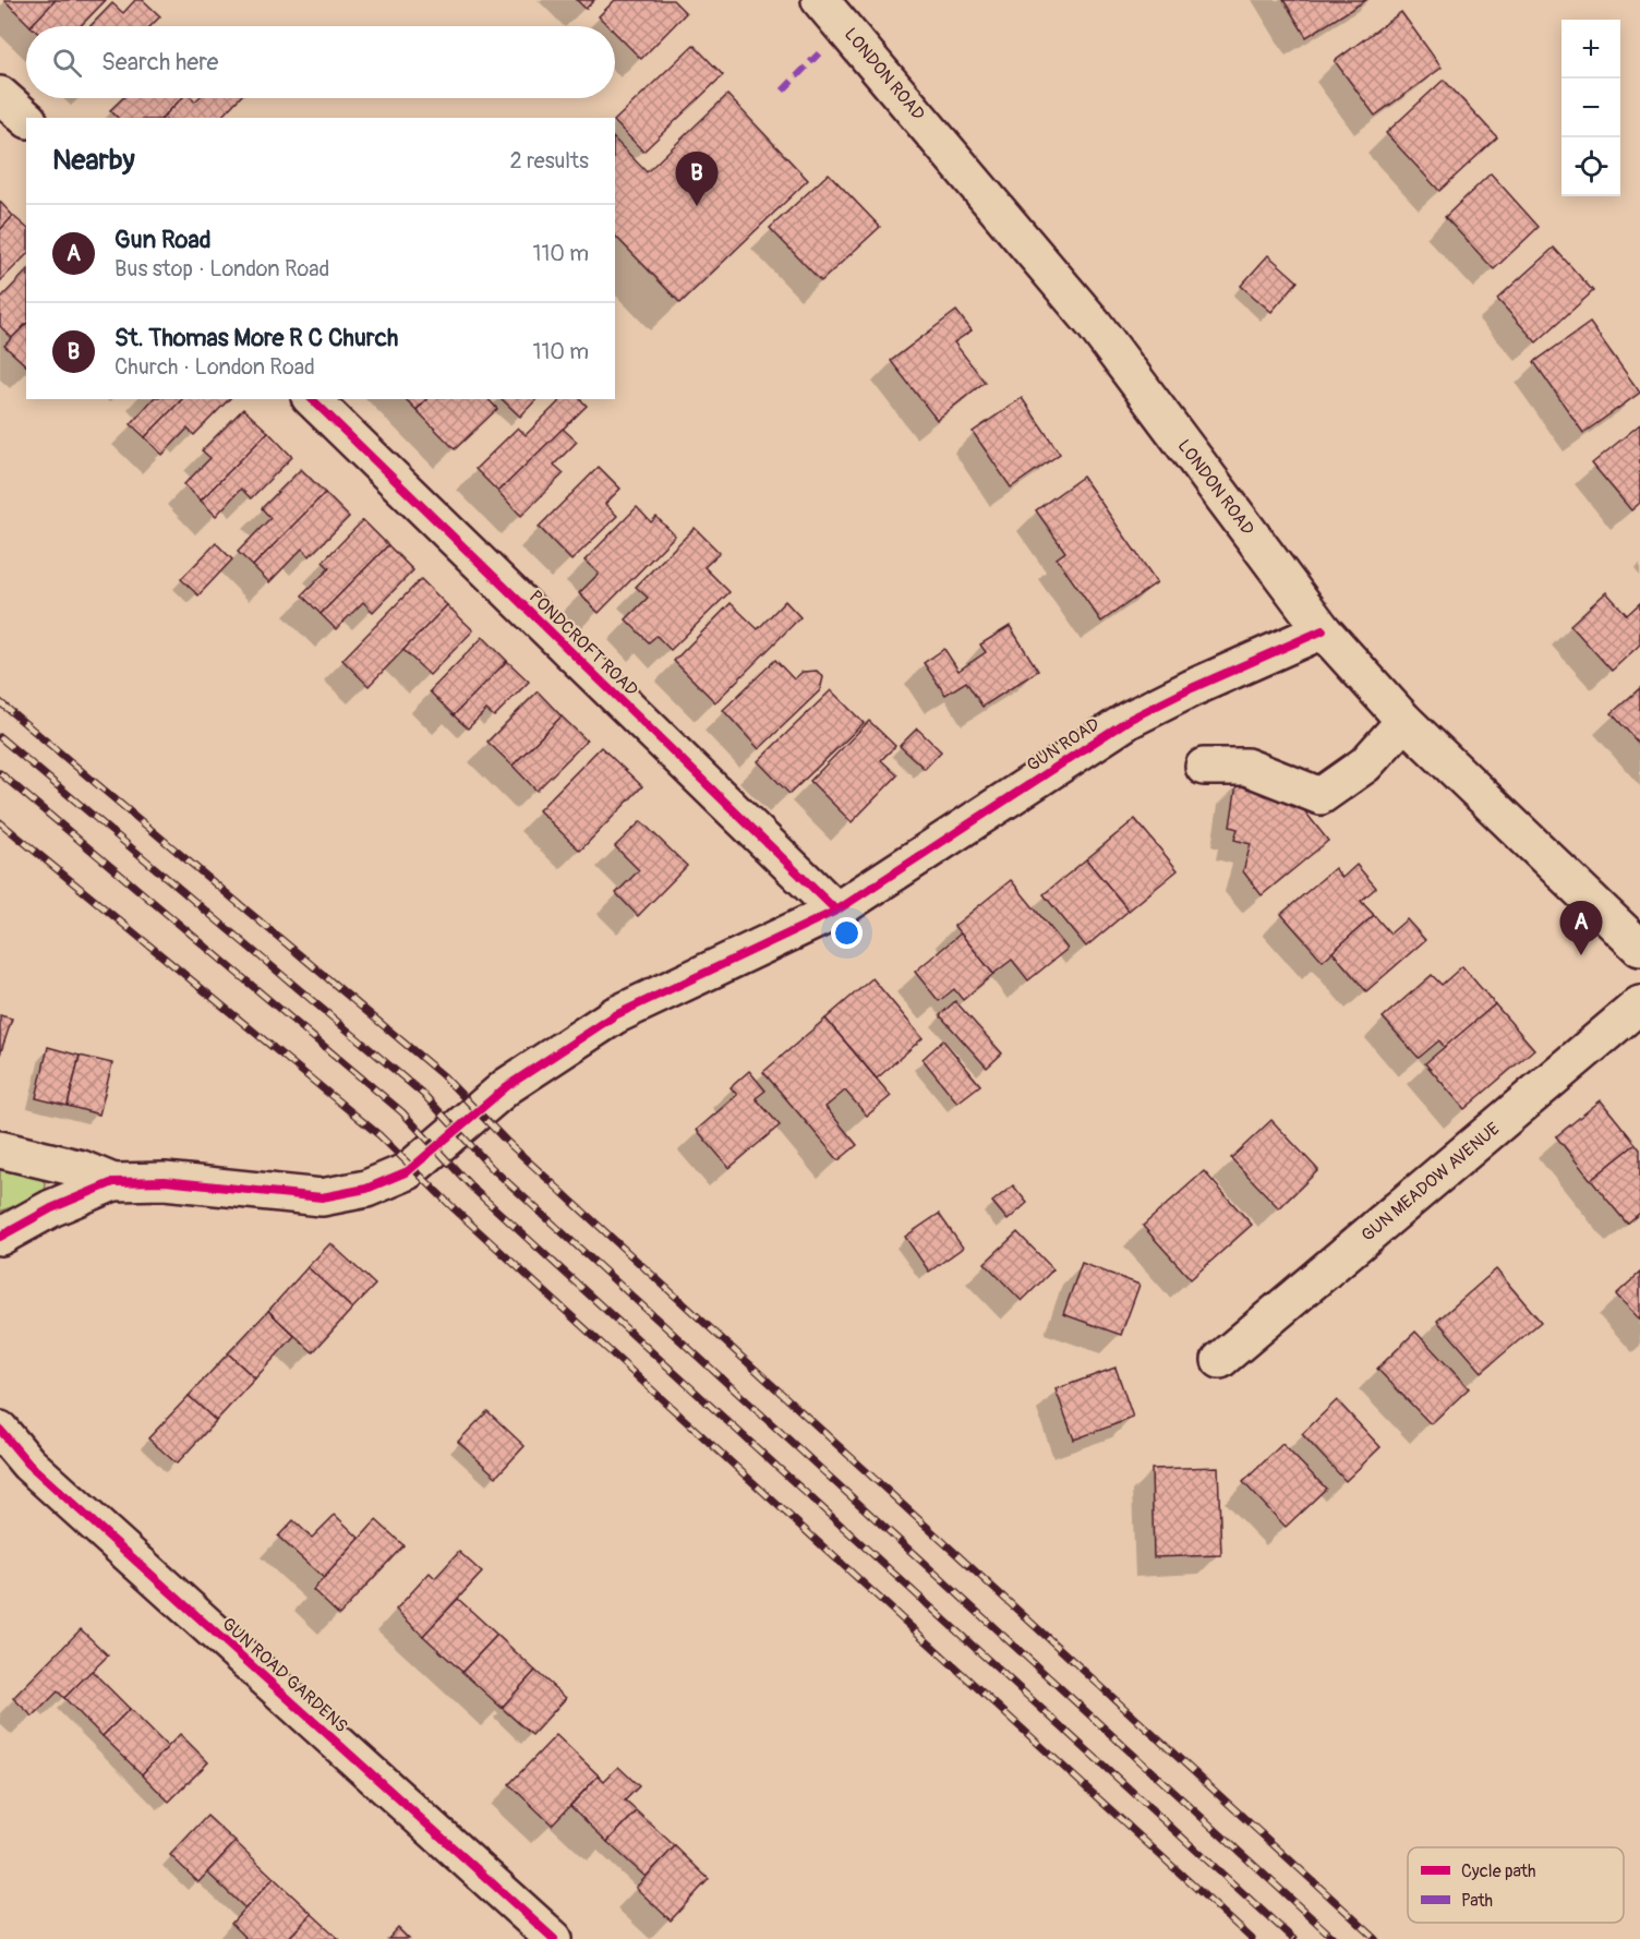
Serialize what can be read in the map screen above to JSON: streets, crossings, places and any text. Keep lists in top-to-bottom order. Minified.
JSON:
{"streets":{"street":["LONDON ROAD","PONDCROFT ROAD","GUN ROAD","GUN MEADOW AVENUE","GUN ROAD GARDENS"]},"crossings":[["LONDON ROAD","GUN ROAD"],["PONDCROFT ROAD","GUN ROAD"]],"legend":["Cycle path","Path"],"page":{"map_buttons":["+","−"],"search":"Search here","heading":["Nearby","2 results"],"pins":["B","A"],"list":[{"mark":"A","name":"Gun Road","note":"Bus stop · London Road","value":"110 m"},{"mark":"B","name":"St. Thomas More R C Church","note":"Church · London Road","value":"110 m"}]}}
